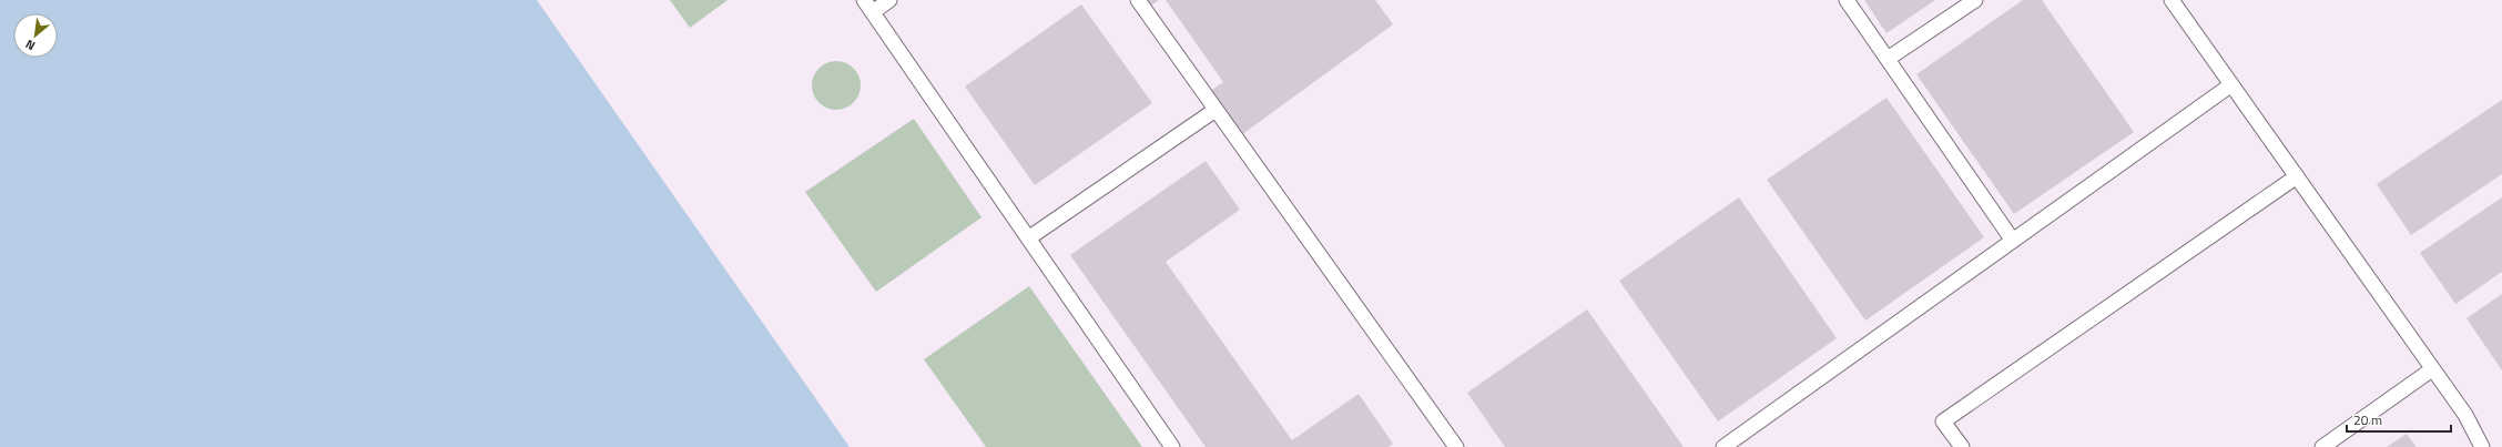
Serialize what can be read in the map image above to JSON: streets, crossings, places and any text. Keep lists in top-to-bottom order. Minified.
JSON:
{"scale_bar":"20 m","north":"bottom left"}
